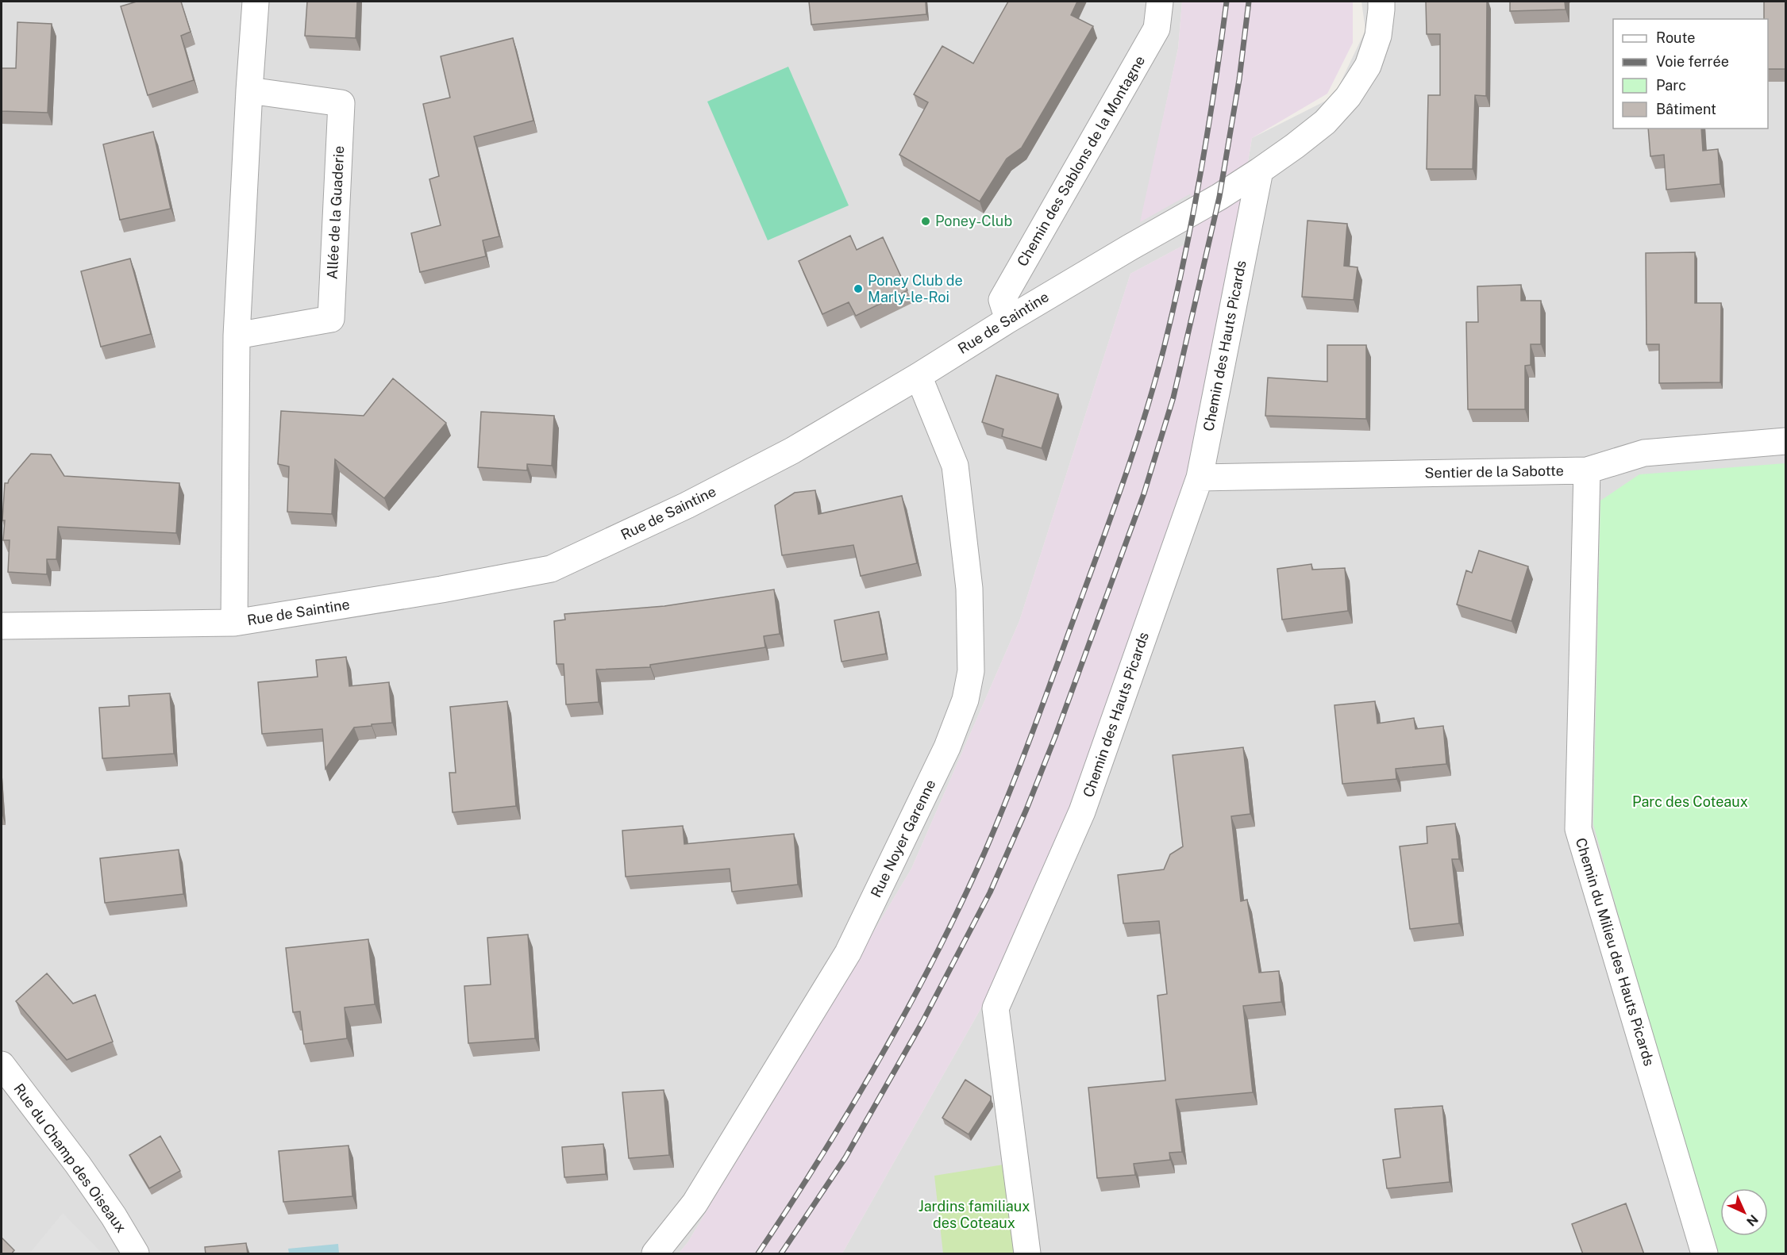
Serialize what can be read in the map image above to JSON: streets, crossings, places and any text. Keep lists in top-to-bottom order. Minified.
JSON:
{"streets":{"street":["Chemin des Sablons de la Montagne","Allée de la Guaderie","Rue de Saintine","Chemin des Hauts Picards","Sentier de la Sabotte","Rue Noyer Garenne","Chemin du Milieu des Hauts Picards","Rue du Champ des Oiseaux"]},"crossings":[["Chemin des Sablons de la Montagne","Rue de Saintine"],["Rue de Saintine","Chemin des Hauts Picards"],["Rue de Saintine","Rue Noyer Garenne"],["Chemin des Hauts Picards","Sentier de la Sabotte"],["Sentier de la Sabotte","Chemin du Milieu des Hauts Picards"]],"parks":["Parc des Coteaux","Jardins familiaux des Coteaux"],"places":["Poney-Club","Poney Club de Marly-le-Roi"],"legend":["Route","Voie ferrée","Parc","Bâtiment"],"north":"bottom right"}
